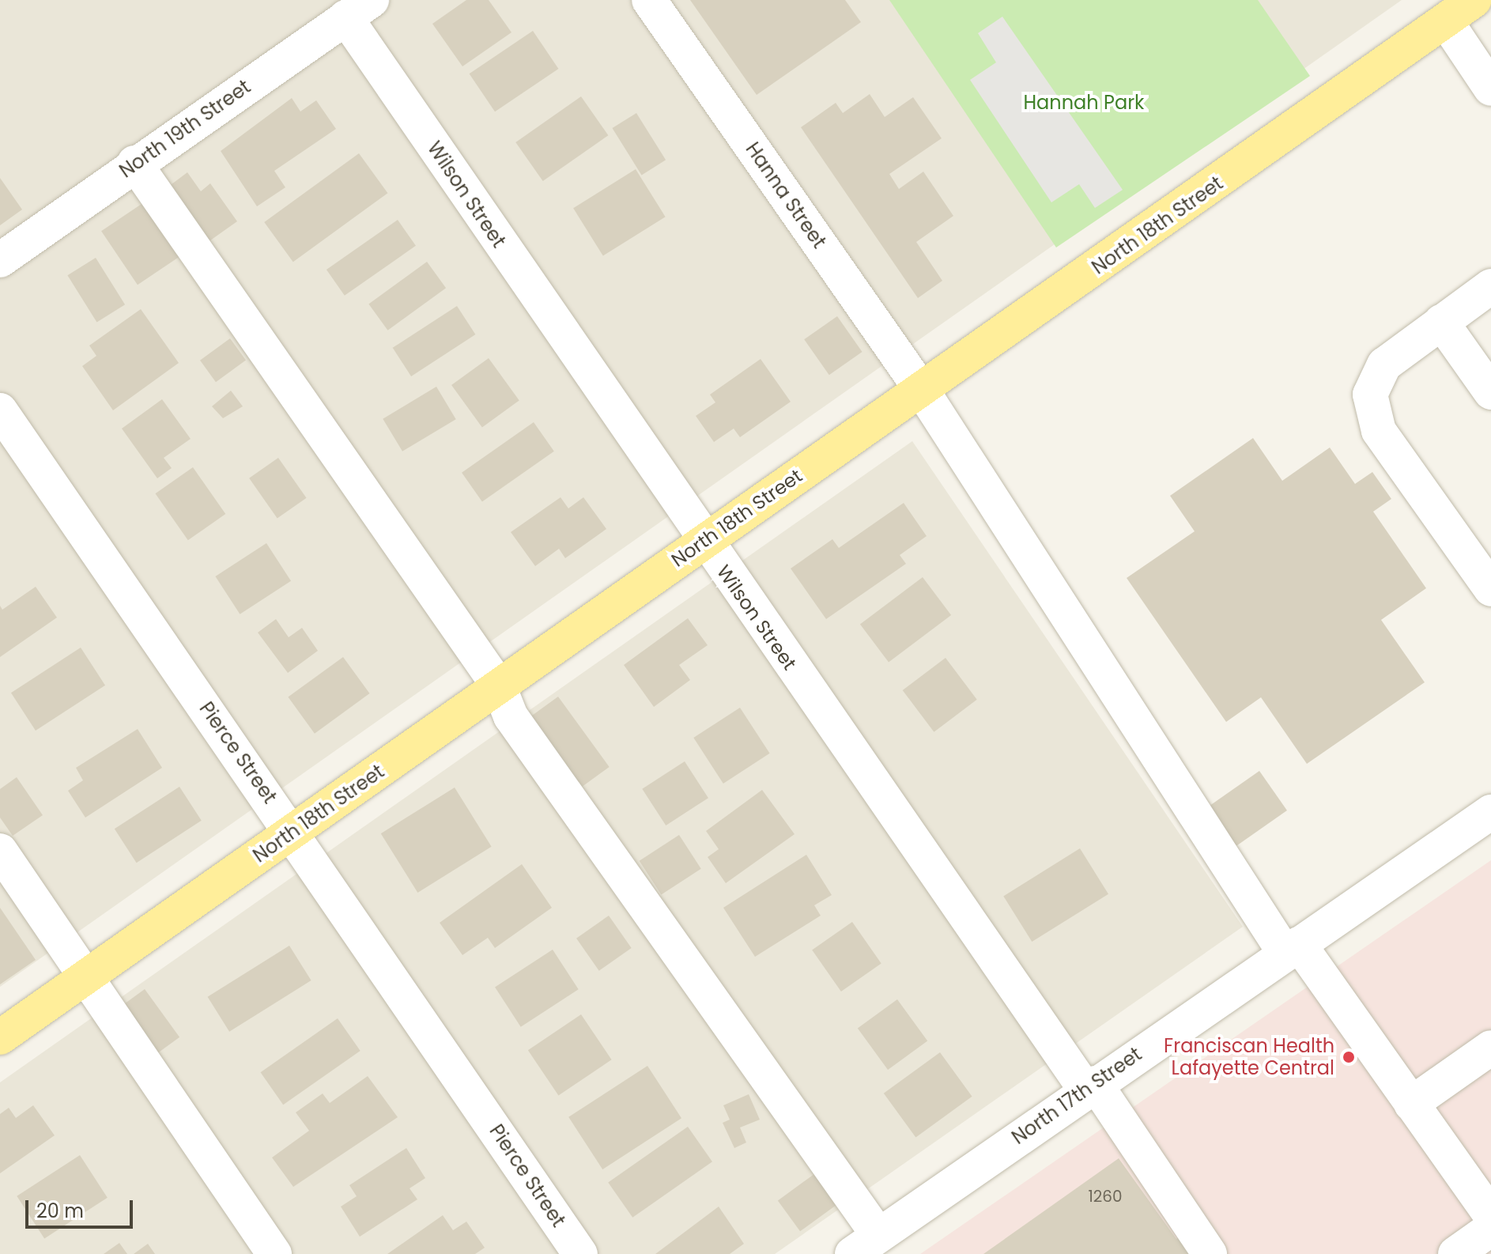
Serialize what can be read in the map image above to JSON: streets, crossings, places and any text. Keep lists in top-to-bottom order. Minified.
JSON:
{"streets":{"main road":["North 18th Street"],"street":["North 19th Street","Wilson Street","Hanna Street","Pierce Street","North 17th Street"]},"crossings":[["North 19th Street","Wilson Street"],["Wilson Street","North 18th Street"],["Wilson Street","North 17th Street"],["Hanna Street","North 18th Street"],["Hanna Street","North 17th Street"],["North 18th Street","Pierce Street"]],"parks":["Hannah Park"],"places":["Franciscan Health Lafayette Central"],"house_numbers":["1260"],"scale_bar":"20 m"}
